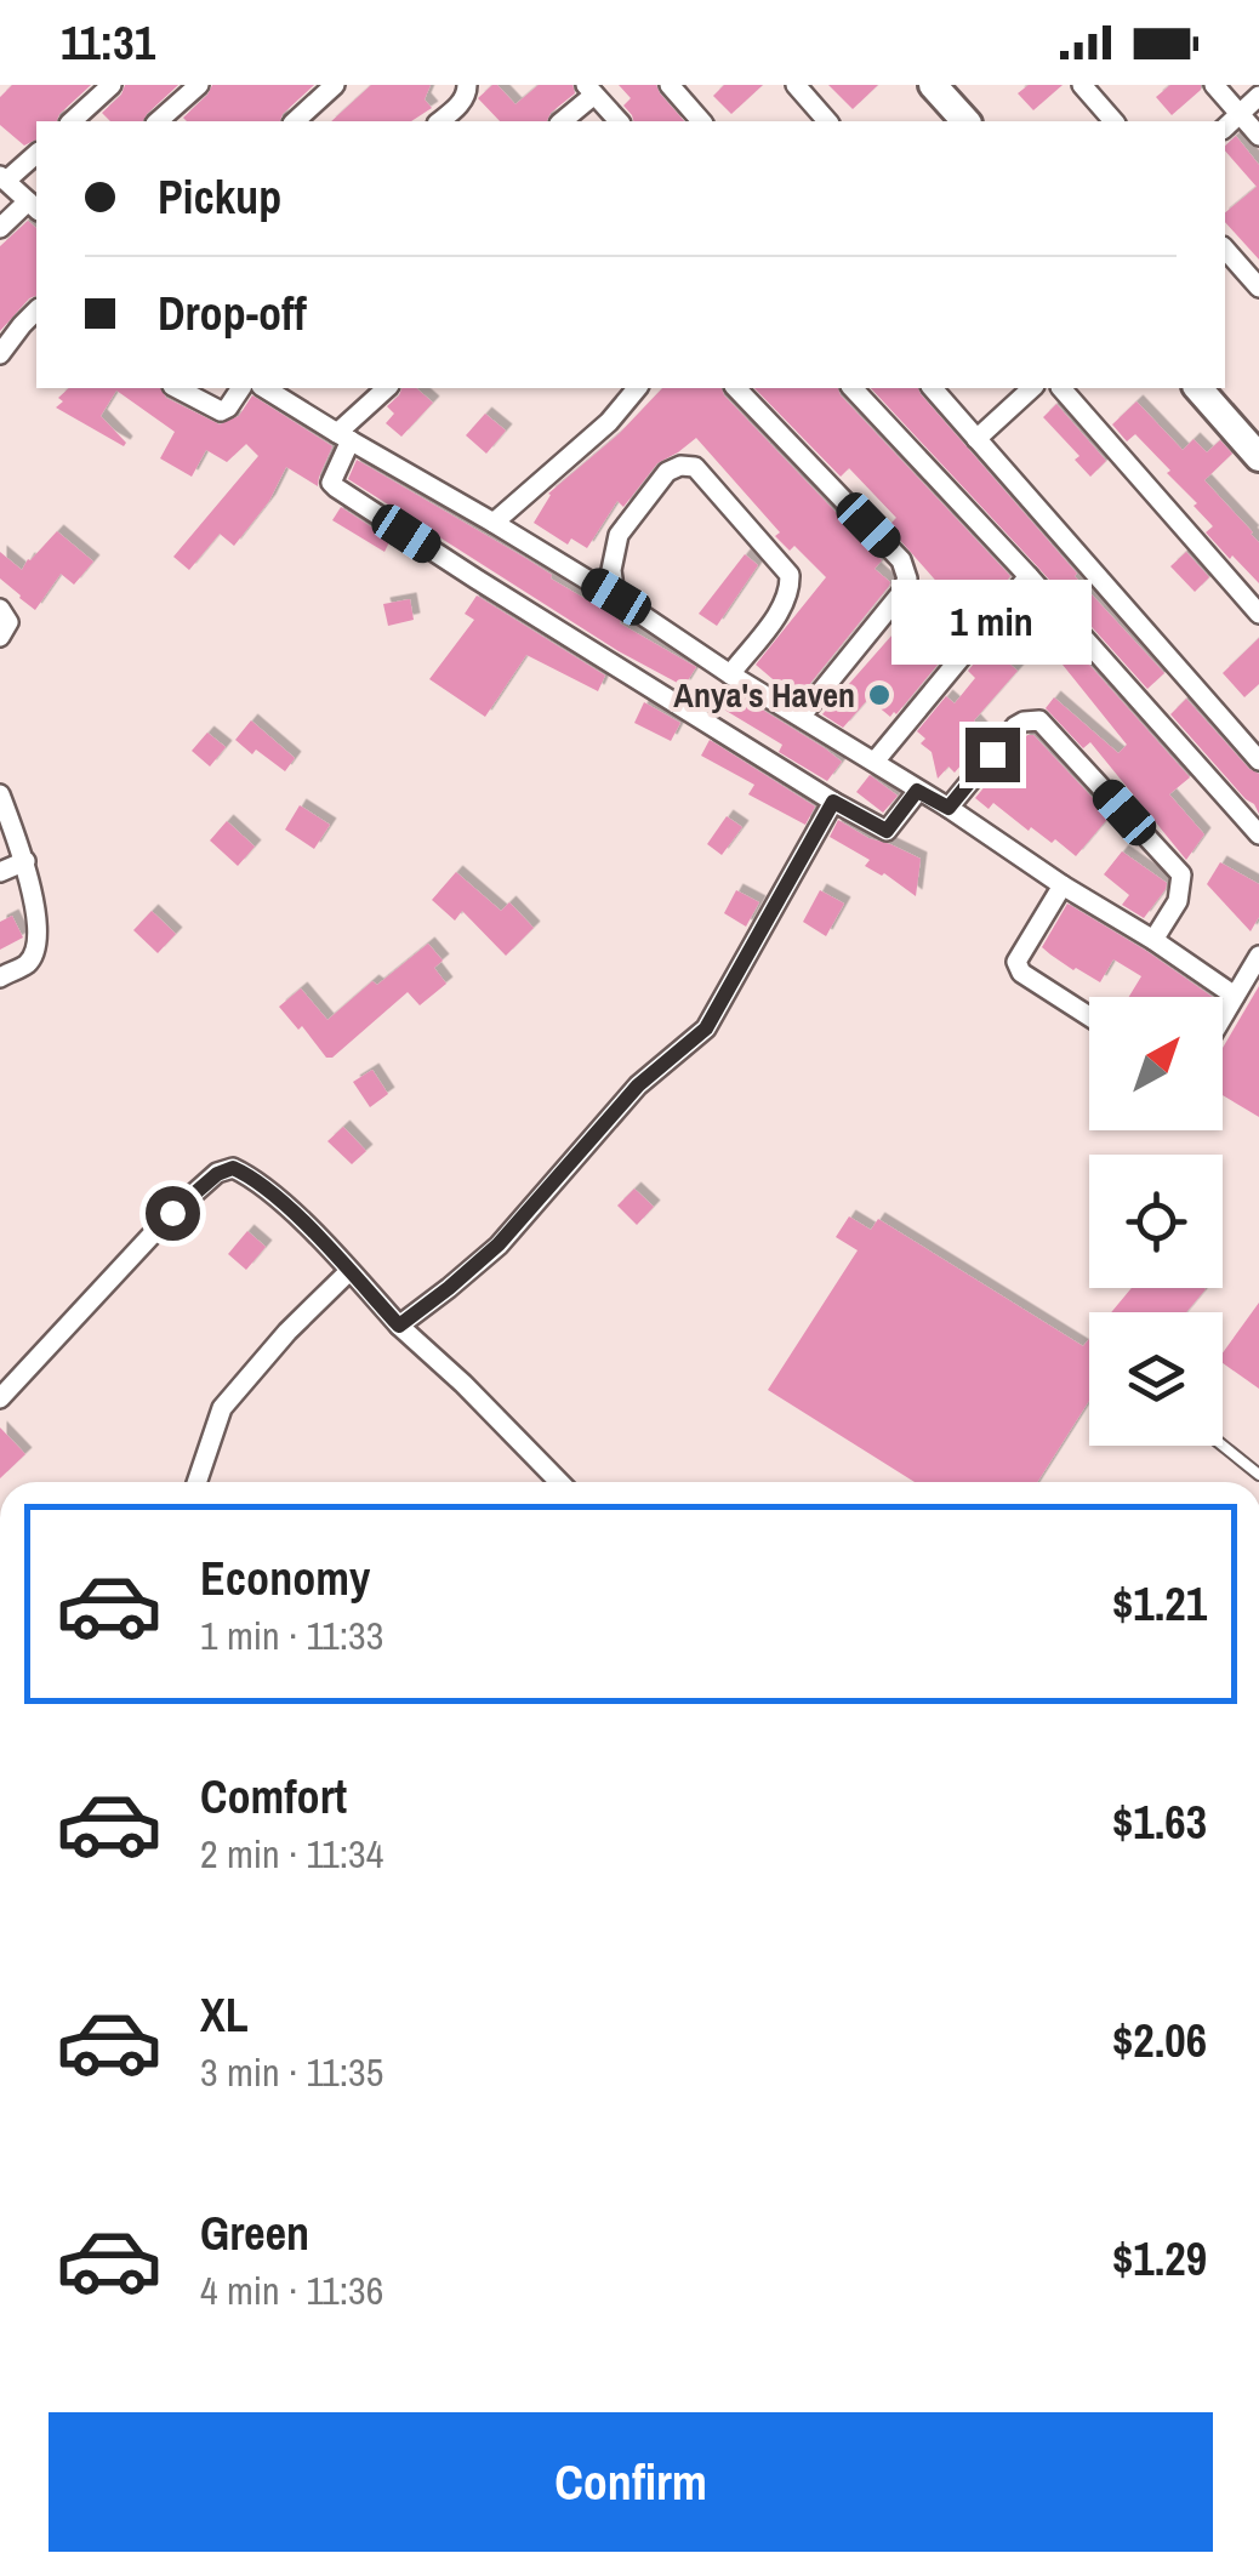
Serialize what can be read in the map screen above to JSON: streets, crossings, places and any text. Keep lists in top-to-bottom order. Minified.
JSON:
{"places":["Anya's Haven"],"north":"top right","page":{"status":"11:31","banner":["Pickup","Drop-off"],"bubble":"1 min","list":[{"name":"Economy","note":"1 min · 11:33","value":"$1.21"},{"name":"Comfort","note":"2 min · 11:34","value":"$1.63"},{"name":"XL","note":"3 min · 11:35","value":"$2.06"},{"name":"Green","note":"4 min · 11:36","value":"$1.29"}],"buttons":"Confirm"}}
